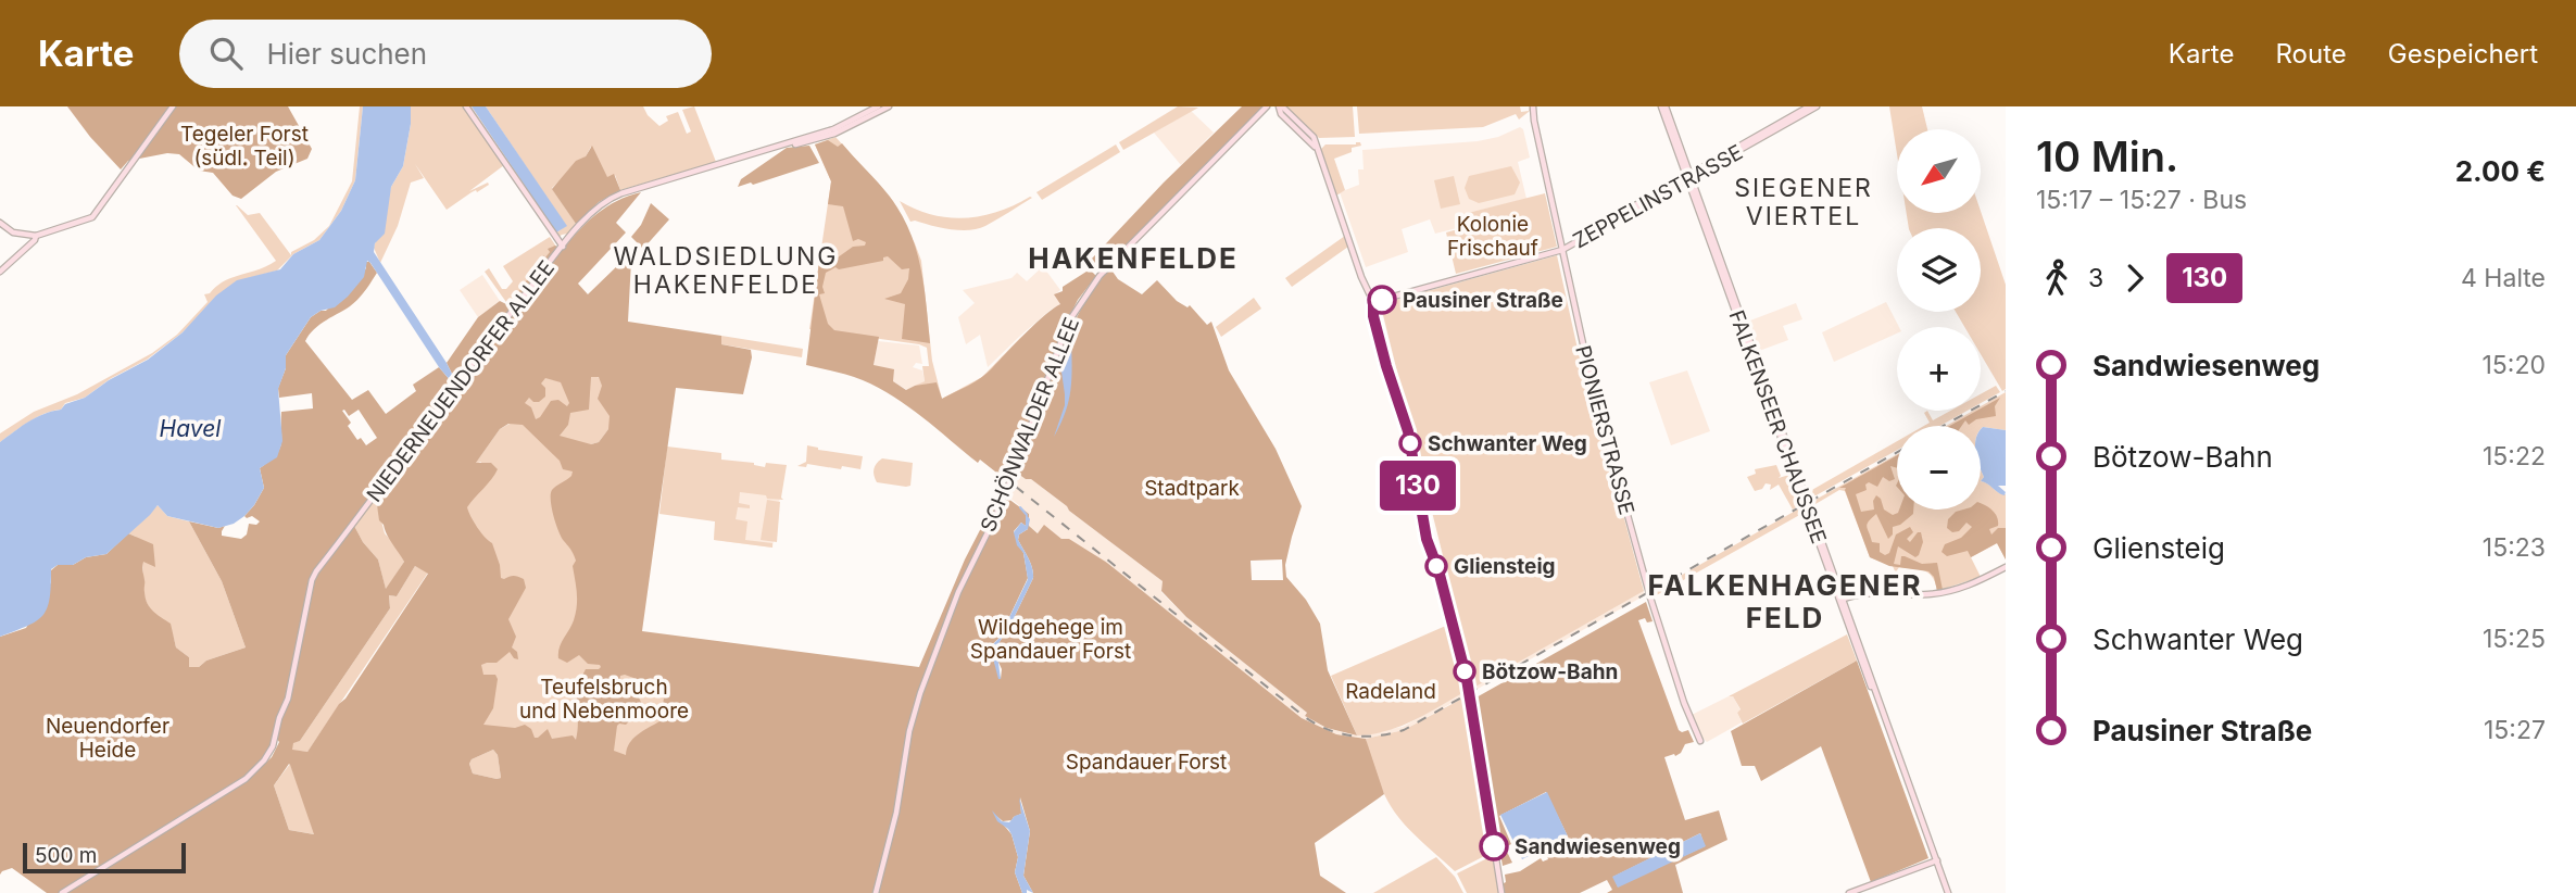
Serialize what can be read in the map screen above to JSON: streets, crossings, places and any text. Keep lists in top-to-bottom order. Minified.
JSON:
{"streets":{"main road":["ZEPPELINSTRASSE","NIEDERNEUENDORFER ALLEE","SCHÖNWALDER ALLEE","FALKENSEER CHAUSSEE","PIONIERSTRASSE"]},"crossings":[["ZEPPELINSTRASSE","FALKENSEER CHAUSSEE"],["ZEPPELINSTRASSE","PIONIERSTRASSE"]],"districts":["SIEGENER VIERTEL","WALDSIEDLUNG HAKENFELDE","HAKENFELDE","FALKENHAGENER FELD"],"water":["Havel"],"parks":["Tegeler Forst (südl. Teil)","Kolonie Frischauf","Stadtpark","Wildgehege im Spandauer Forst","Teufelsbruch und Nebenmoore","Radeland","Neuendorfer Heide","Spandauer Forst"],"places":["Pausiner Straße","Schwanter Weg","Gliensteig","Bötzow-Bahn","Sandwiesenweg"],"lines":["bus line 130"],"scale_bar":"500 m","north":"bottom left","page":{"header":"Karte","search":"Hier suchen","nav":["Karte","Route","Gespeichert"],"on_map":"130","heading":["10 Min.","15:17 – 15:27 · Bus","2.00 €"],"map_buttons":["+","−"],"legs":["3","130","4 Halte"],"list":[{"name":"Sandwiesenweg","value":"15:20"},{"name":"Bötzow-Bahn","value":"15:22"},{"name":"Gliensteig","value":"15:23"},{"name":"Schwanter Weg","value":"15:25"},{"name":"Pausiner Straße","value":"15:27"}],"scale":"500 m"}}
